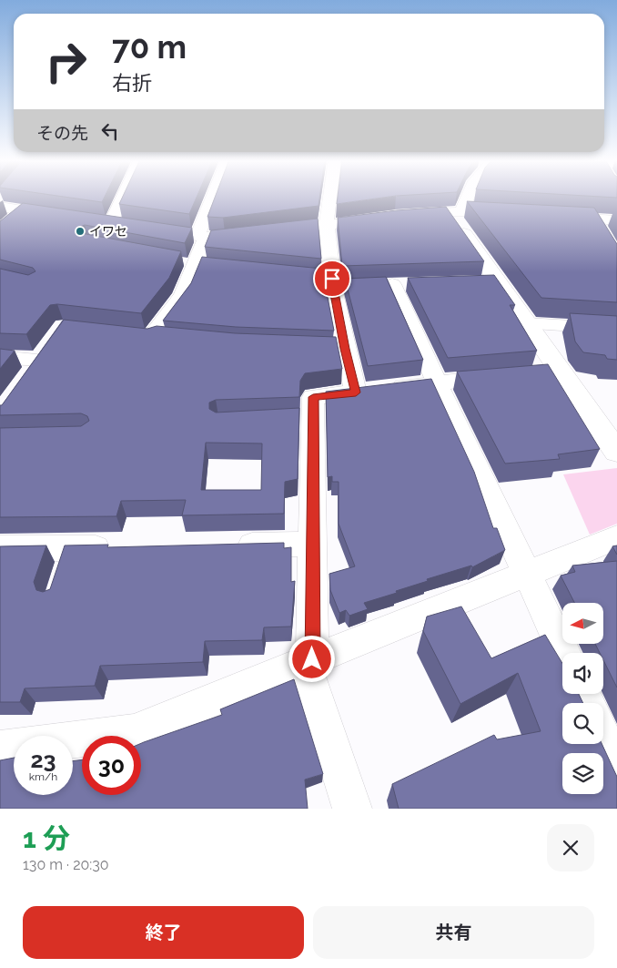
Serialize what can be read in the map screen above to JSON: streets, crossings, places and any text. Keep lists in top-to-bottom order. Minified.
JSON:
{"places":["イワセ"],"north":"left","page":{"turn":["70 m","右折"],"then":"その先","speed":"23 km/h","limit":"30","heading":["1 分","130 m · 20:30"],"buttons":["終了","共有"]}}
